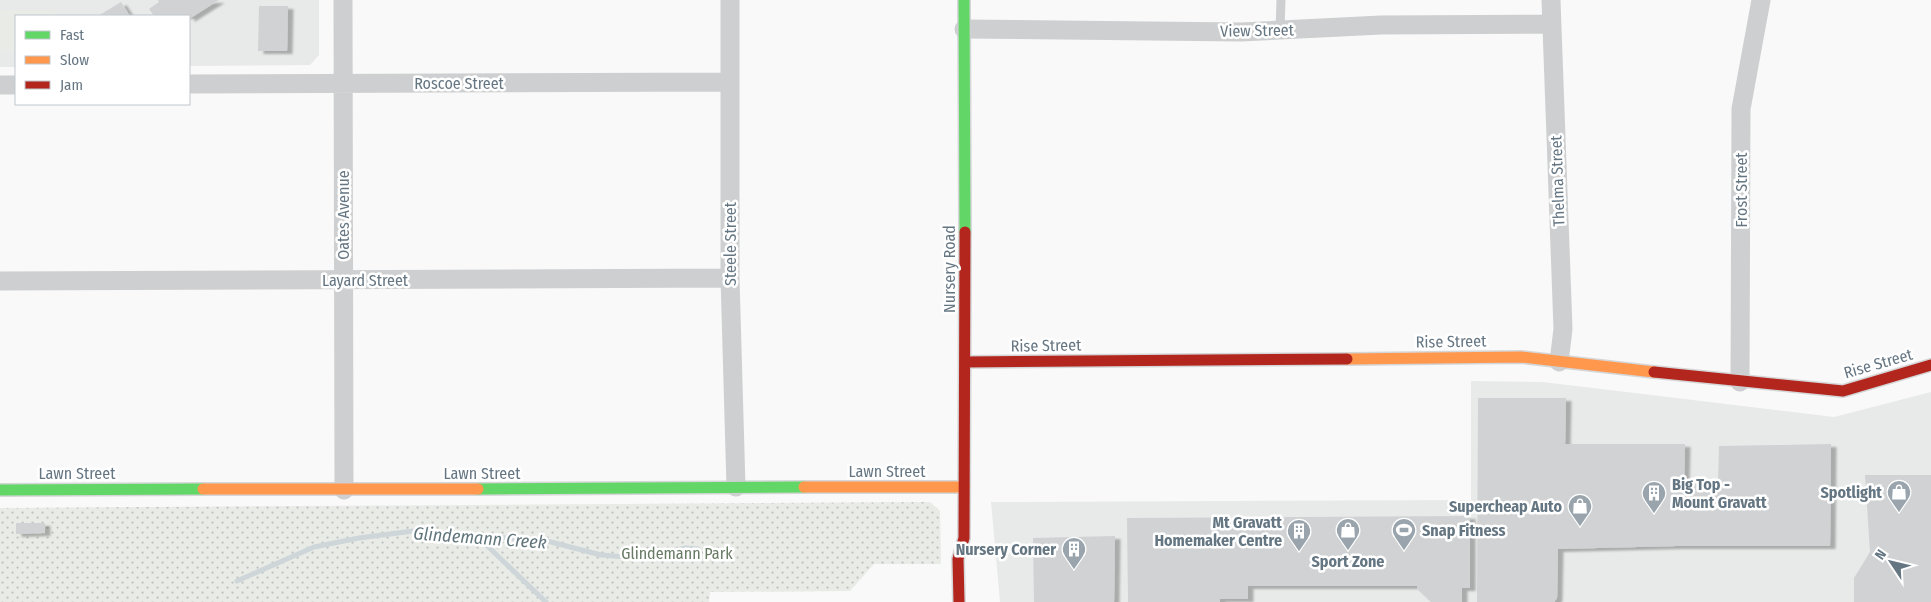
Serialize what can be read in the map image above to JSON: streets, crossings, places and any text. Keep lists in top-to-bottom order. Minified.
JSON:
{"streets":{"street":["View Street","Roscoe Street","Thelma Street","Frost Street","Oates Avenue","Steele Street","Nursery Road","Layard Street","Rise Street","Lawn Street"]},"crossings":[["View Street","Thelma Street"],["View Street","Nursery Road"],["Roscoe Street","Oates Avenue"],["Roscoe Street","Steele Street"],["Thelma Street","Rise Street"],["Frost Street","Rise Street"],["Oates Avenue","Layard Street"],["Oates Avenue","Lawn Street"],["Steele Street","Layard Street"],["Steele Street","Lawn Street"],["Nursery Road","Rise Street"],["Nursery Road","Lawn Street"]],"water":["Glindemann Creek"],"parks":["Glindemann Park"],"places":{"shop":["Spotlight","Supercheap Auto","Sport Zone"],"building":["Big Top - Mount Gravatt","Mt Gravatt Homemaker Centre","Nursery Corner"],"sports":["Snap Fitness"]},"legend":["Fast","Slow","Jam"],"north":"top left"}
